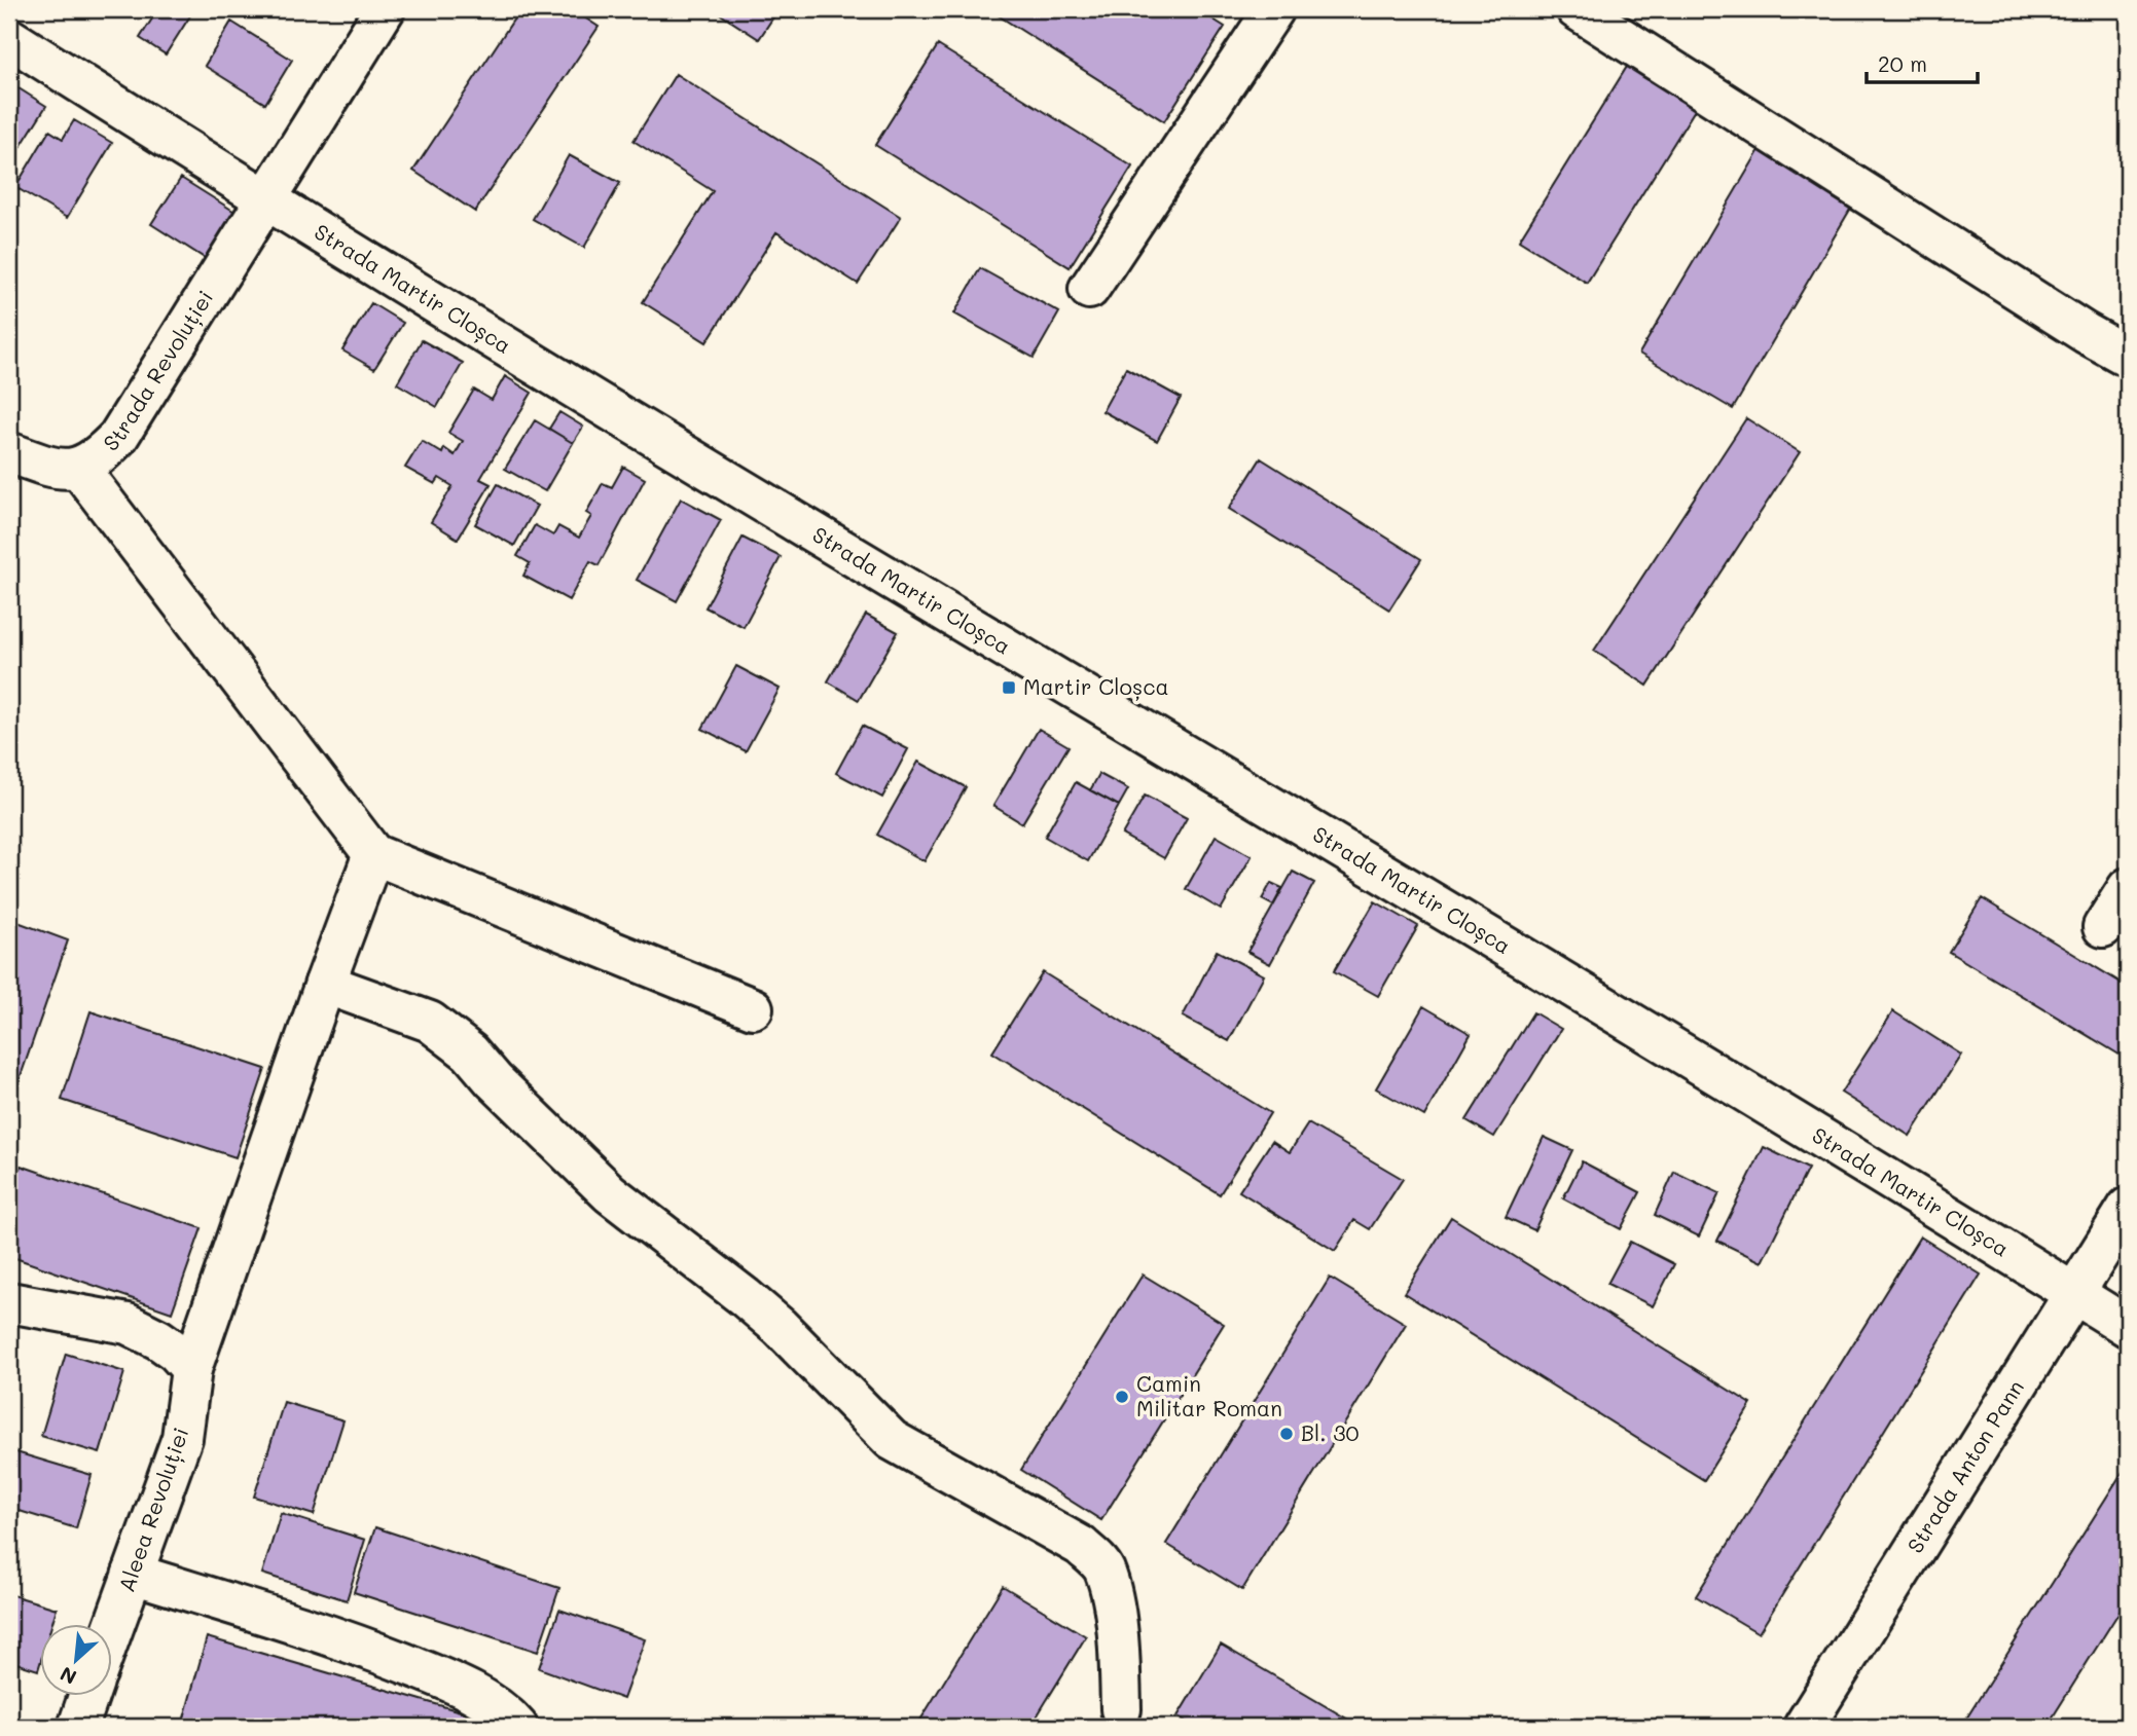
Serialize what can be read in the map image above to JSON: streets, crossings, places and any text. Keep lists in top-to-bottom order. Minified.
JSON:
{"streets":{"street":["Strada Martir Cloșca","Strada Revoluției","Strada Anton Pann","Aleea Revoluției"]},"crossings":[["Strada Martir Cloșca","Strada Revoluției"],["Strada Martir Cloșca","Strada Anton Pann"]],"places":{"transit":["Martir Cloșca"],"other":["Camin Militar Roman","Bl. 30"]},"scale_bar":"20 m","north":"bottom left"}
